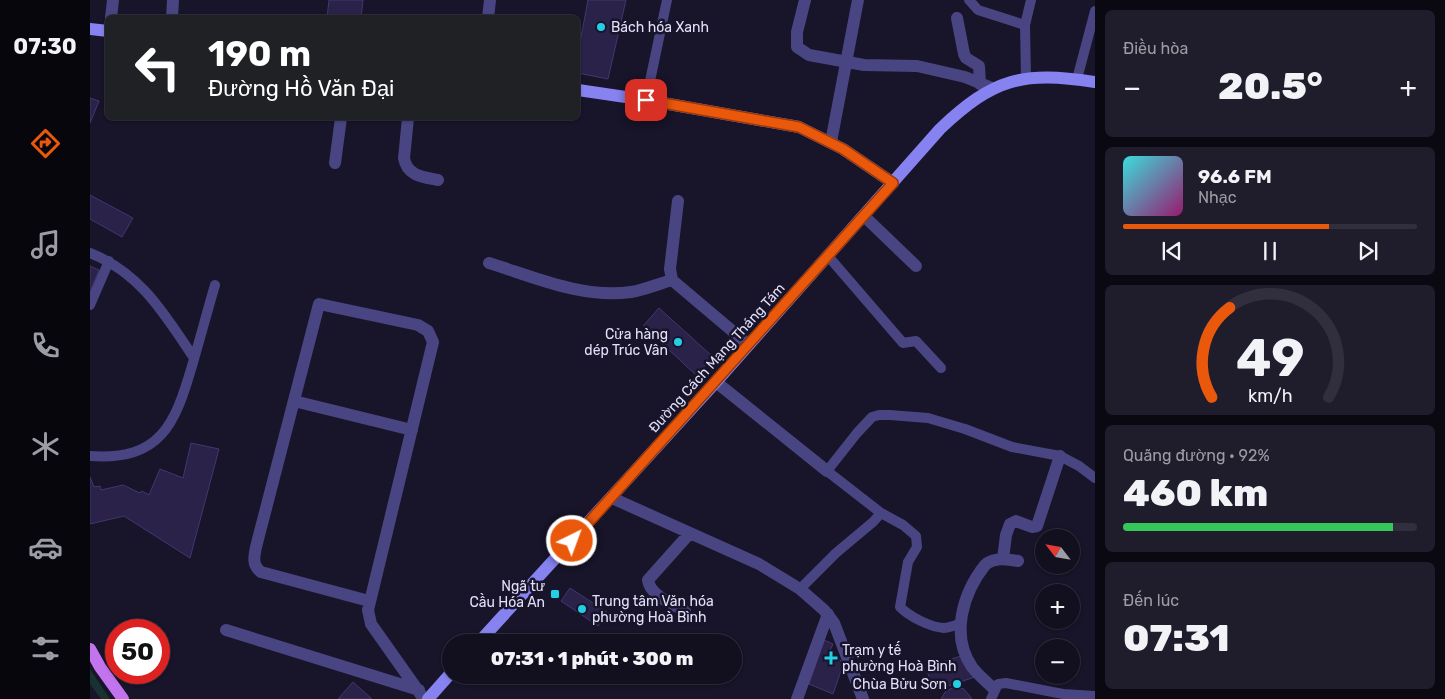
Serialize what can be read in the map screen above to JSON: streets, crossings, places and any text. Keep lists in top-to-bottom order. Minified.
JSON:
{"streets":{"main road":["Đường Cách Mạng Tháng Tám"]},"places":{"other":["Bách hóa Xanh","Cửa hàng dép Trúc Vân","Trung tâm Văn hóa phường Hoà Bình","Chùa Bửu Sơn"],"transit":["Ngã tư Cầu Hóa An"],"health":["Trạm y tế phường Hoà Bình"]},"north":"top left","page":{"tabs":"07:30","tile":["Điều hòa",["Quãng đường · 92%","460 km"],["Đến lúc","07:31"]],"turn":["190 m","Đường Hồ Văn Đại"],"heat":["−","20.5°","+"],"song":["96.6 FM","Nhạc"],"map_buttons":["+","−"],"limit":"50","trip":"07:31 · 1 phút · 300 m","gauge":["49","km/h"]}}
